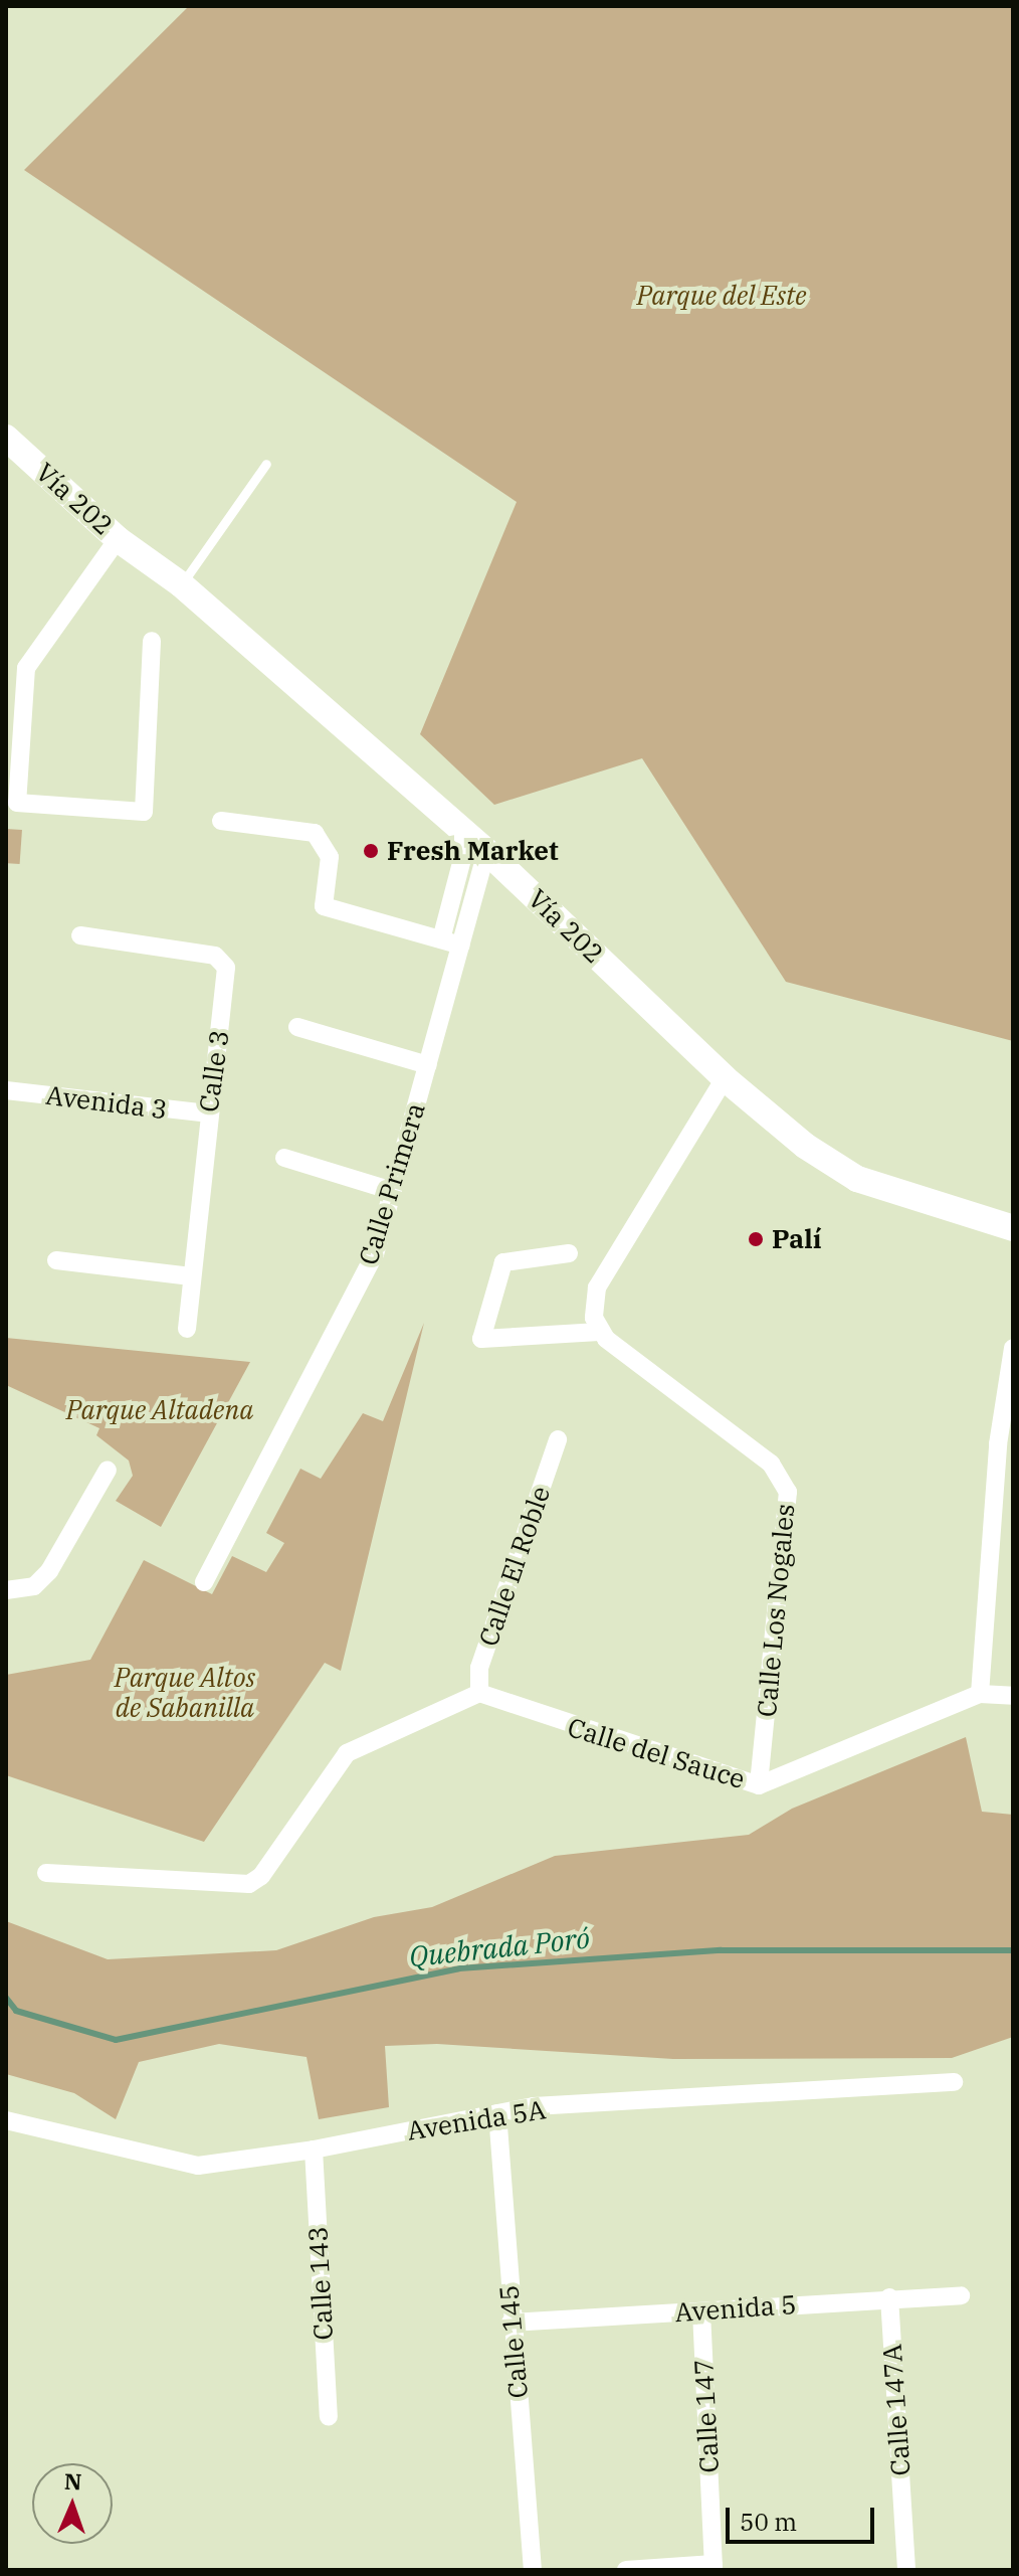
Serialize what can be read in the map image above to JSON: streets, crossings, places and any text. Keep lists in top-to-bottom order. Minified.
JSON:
{"streets":{"main road":["Vía 202"],"street":["Calle 3","Avenida 3","Calle Primera","Calle El Roble","Calle Los Nogales","Calle del Sauce","Avenida 5A","Calle 143","Avenida 5","Calle 145","Calle 147A","Calle 147"]},"crossings":[["Vía 202","Calle Primera"],["Calle 3","Avenida 3"],["Calle El Roble","Calle del Sauce"],["Calle Los Nogales","Calle del Sauce"],["Avenida 5A","Calle 143"],["Avenida 5A","Calle 145"],["Avenida 5","Calle 145"],["Avenida 5","Calle 147A"],["Avenida 5","Calle 147"]],"water":["Quebrada Poró"],"parks":["Parque del Este","Parque Altadena","Parque Altos de Sabanilla"],"places":["Fresh Market","Palí"],"scale_bar":"50 m","north":"top"}
